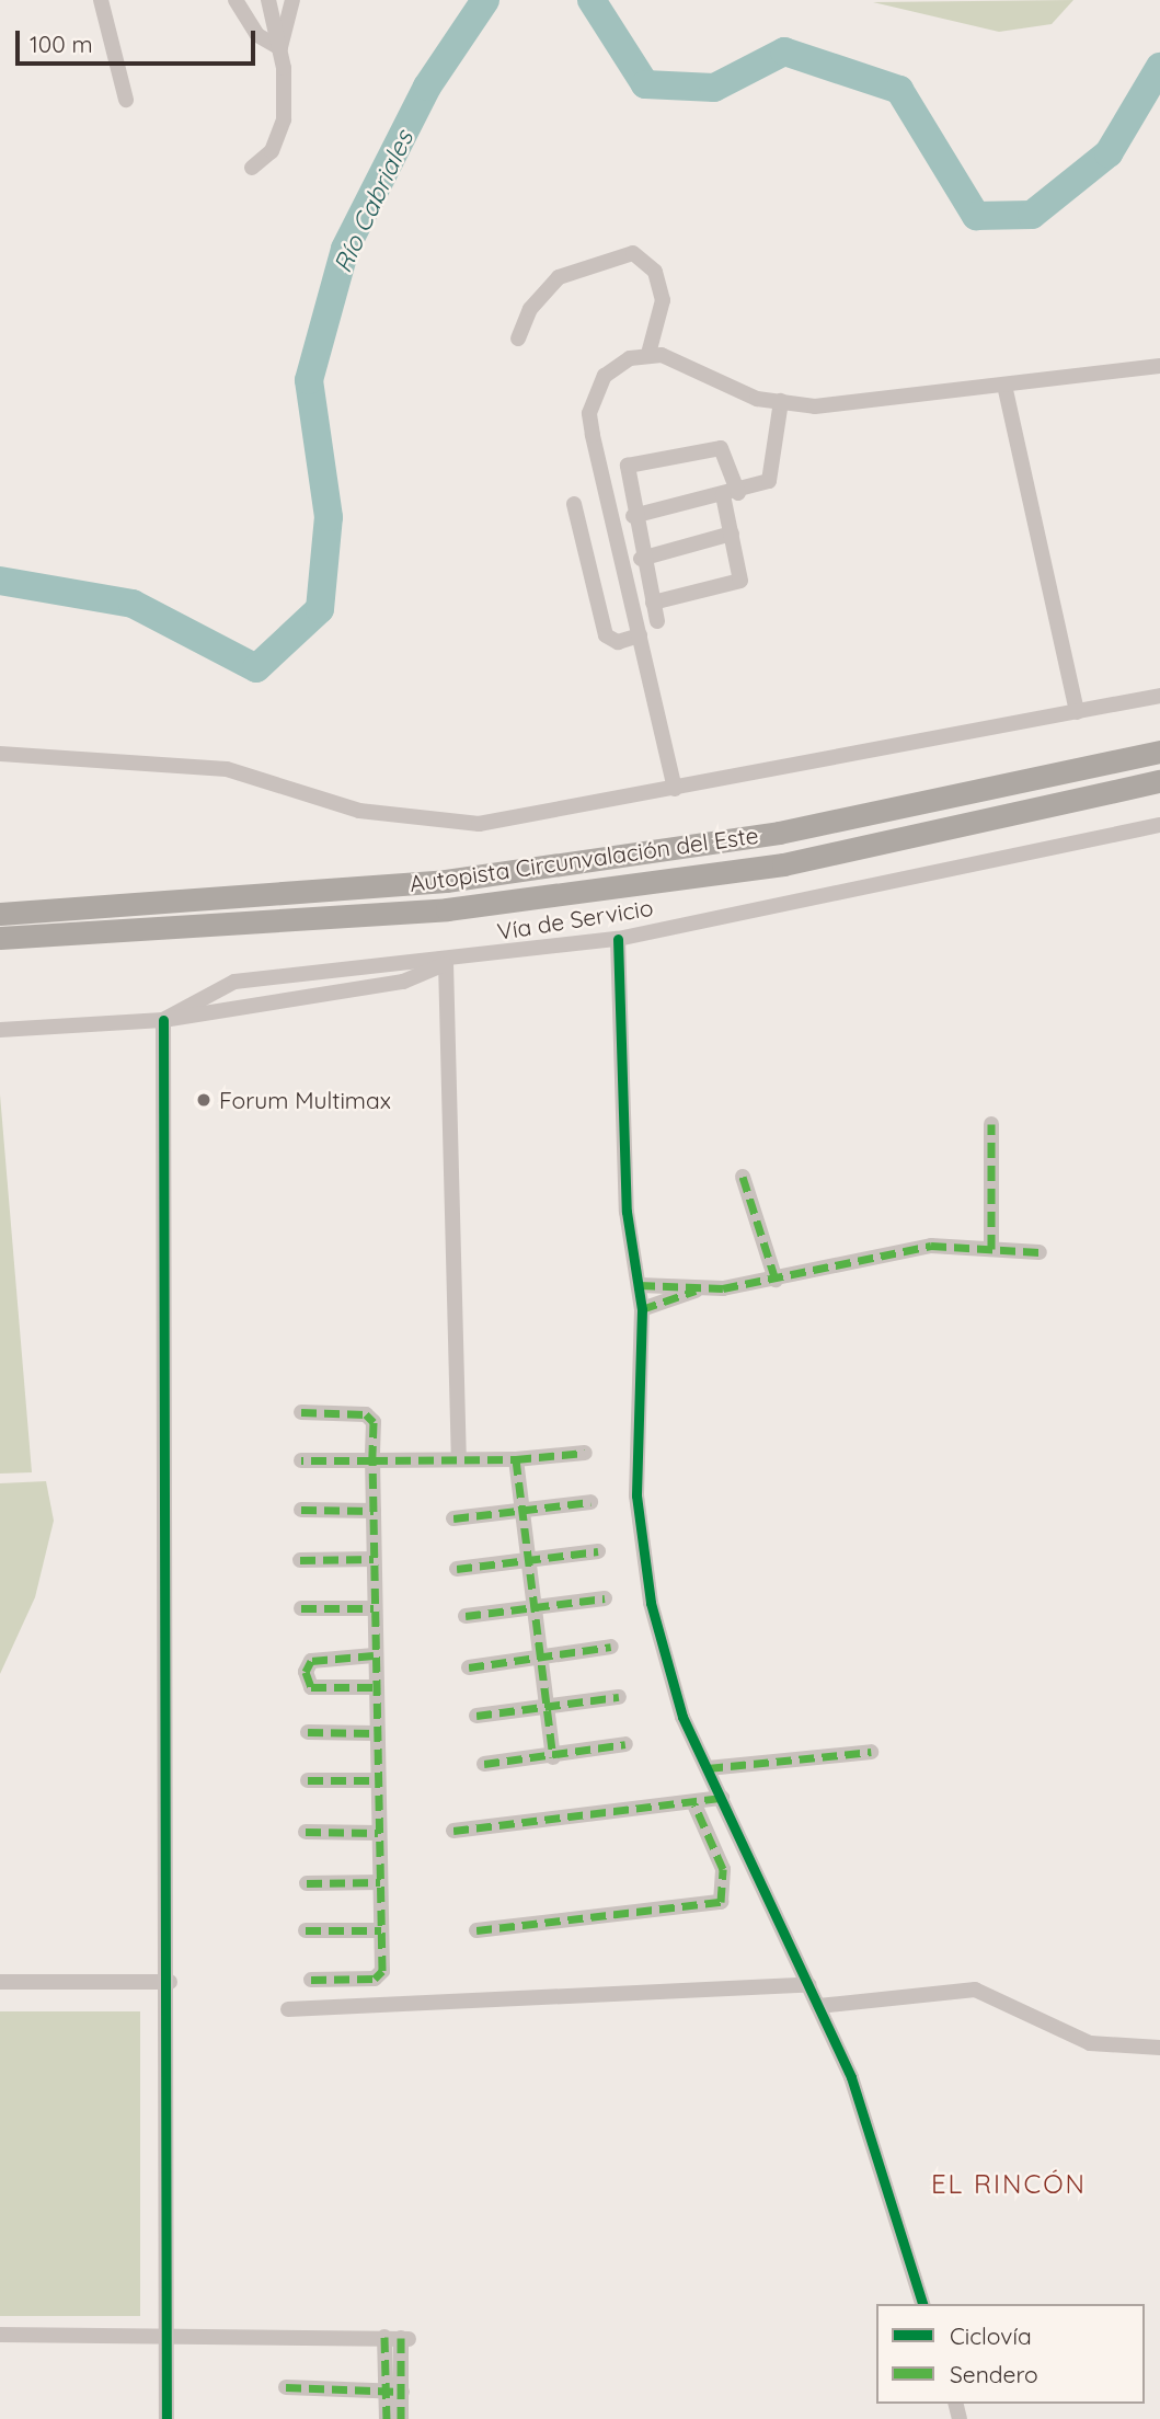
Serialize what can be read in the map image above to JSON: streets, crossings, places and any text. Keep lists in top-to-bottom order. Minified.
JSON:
{"streets":{"highway":["Autopista Circunvalación del Este"],"street":["Vía de Servicio"]},"districts":["EL RINCÓN"],"water":["Río Cabriales"],"places":["Forum Multimax"],"legend":["Ciclovía","Sendero"],"scale_bar":"100 m"}
